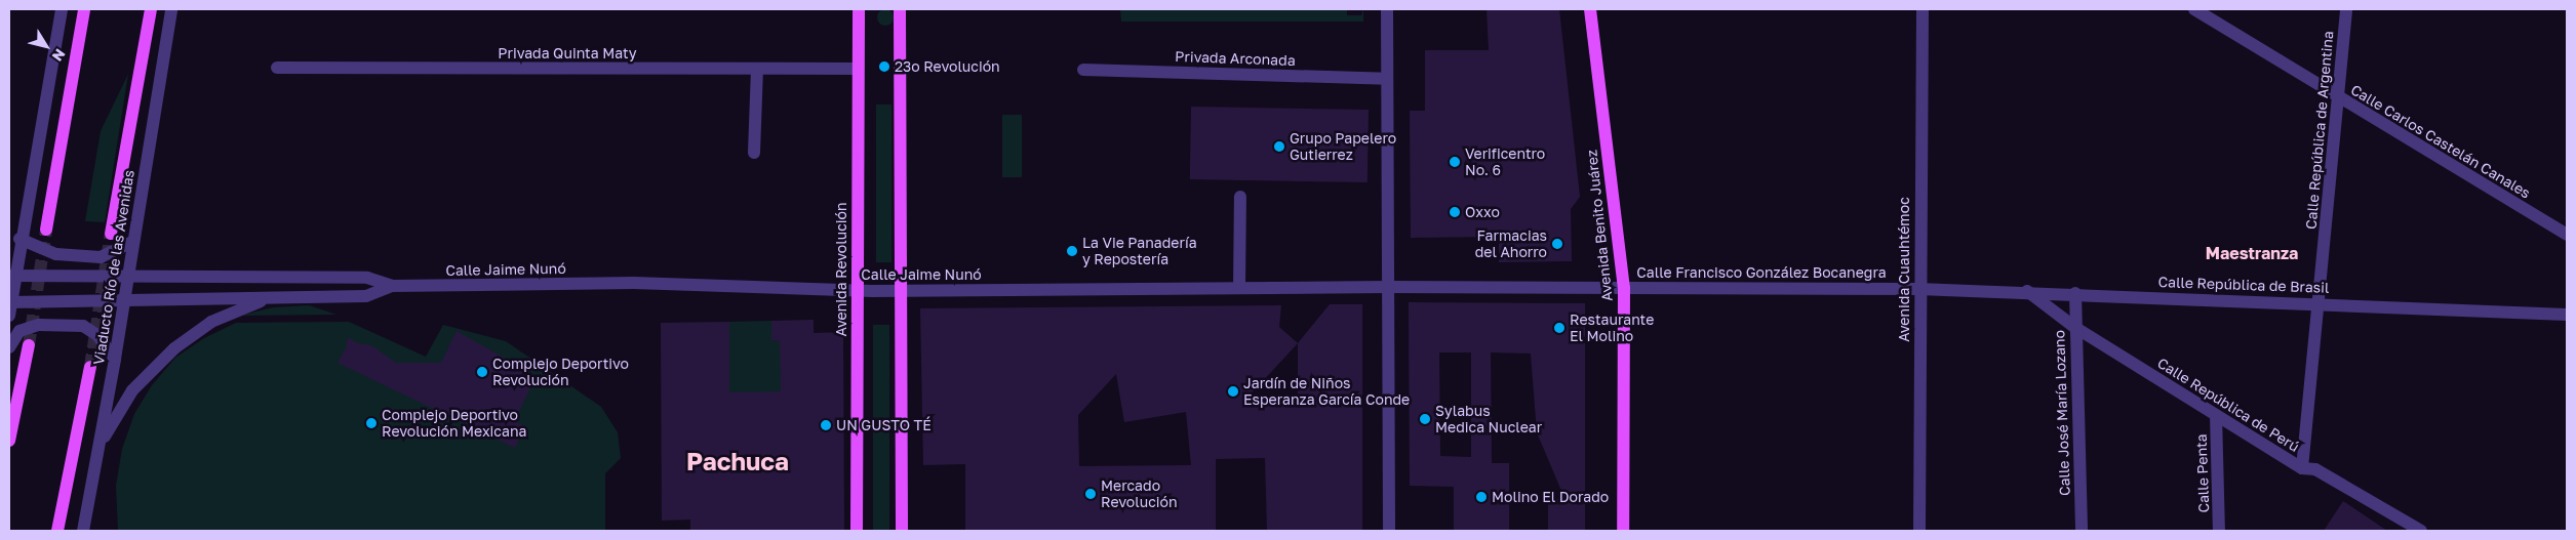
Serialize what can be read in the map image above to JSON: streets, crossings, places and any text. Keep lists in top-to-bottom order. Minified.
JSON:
{"streets":{"main road":["Avenida Benito Juárez","Viaducto Río de las Avenidas","Avenida Revolución"],"street":["Privada Quinta Maty","Privada Arconada","Calle República de Argentina","Calle Carlos Castelán Canales","Calle Jaime Nunó","Avenida Cuauhtémoc","Calle Francisco González Bocanegra","Calle República de Brasil","Calle República de Perú","Calle José María Lozano","Calle Penta"]},"crossings":[["Privada Quinta Maty","Avenida Revolución"],["Calle República de Argentina","Calle Carlos Castelán Canales"],["Calle República de Argentina","Calle República de Brasil"],["Calle República de Argentina","Calle República de Perú"],["Avenida Benito Juárez","Calle Francisco González Bocanegra"],["Viaducto Río de las Avenidas","Calle Jaime Nunó"],["Calle Jaime Nunó","Avenida Revolución"],["Calle Jaime Nunó","Calle Francisco González Bocanegra"],["Avenida Cuauhtémoc","Calle Francisco González Bocanegra"],["Avenida Cuauhtémoc","Calle República de Brasil"],["Calle Francisco González Bocanegra","Calle República de Brasil"],["Calle República de Brasil","Calle República de Perú"],["Calle República de Brasil","Calle José María Lozano"],["Calle República de Perú","Calle José María Lozano"],["Calle República de Perú","Calle Penta"]],"districts":["Maestranza","Pachuca"],"places":["23o Revolución","Grupo Papelero Gutierrez","Verificentro No. 6","Oxxo","Farmacias del Ahorro","La Vie Panadería y Repostería","Restaurante El Molino","Complejo Deportivo Revolución","Jardín de Niños Esperanza García Conde","Sylabus Medica Nuclear","Complejo Deportivo Revolución Mexicana","UN GUSTO TÉ","Mercado Revolución","Molino El Dorado"],"north":"bottom right"}
